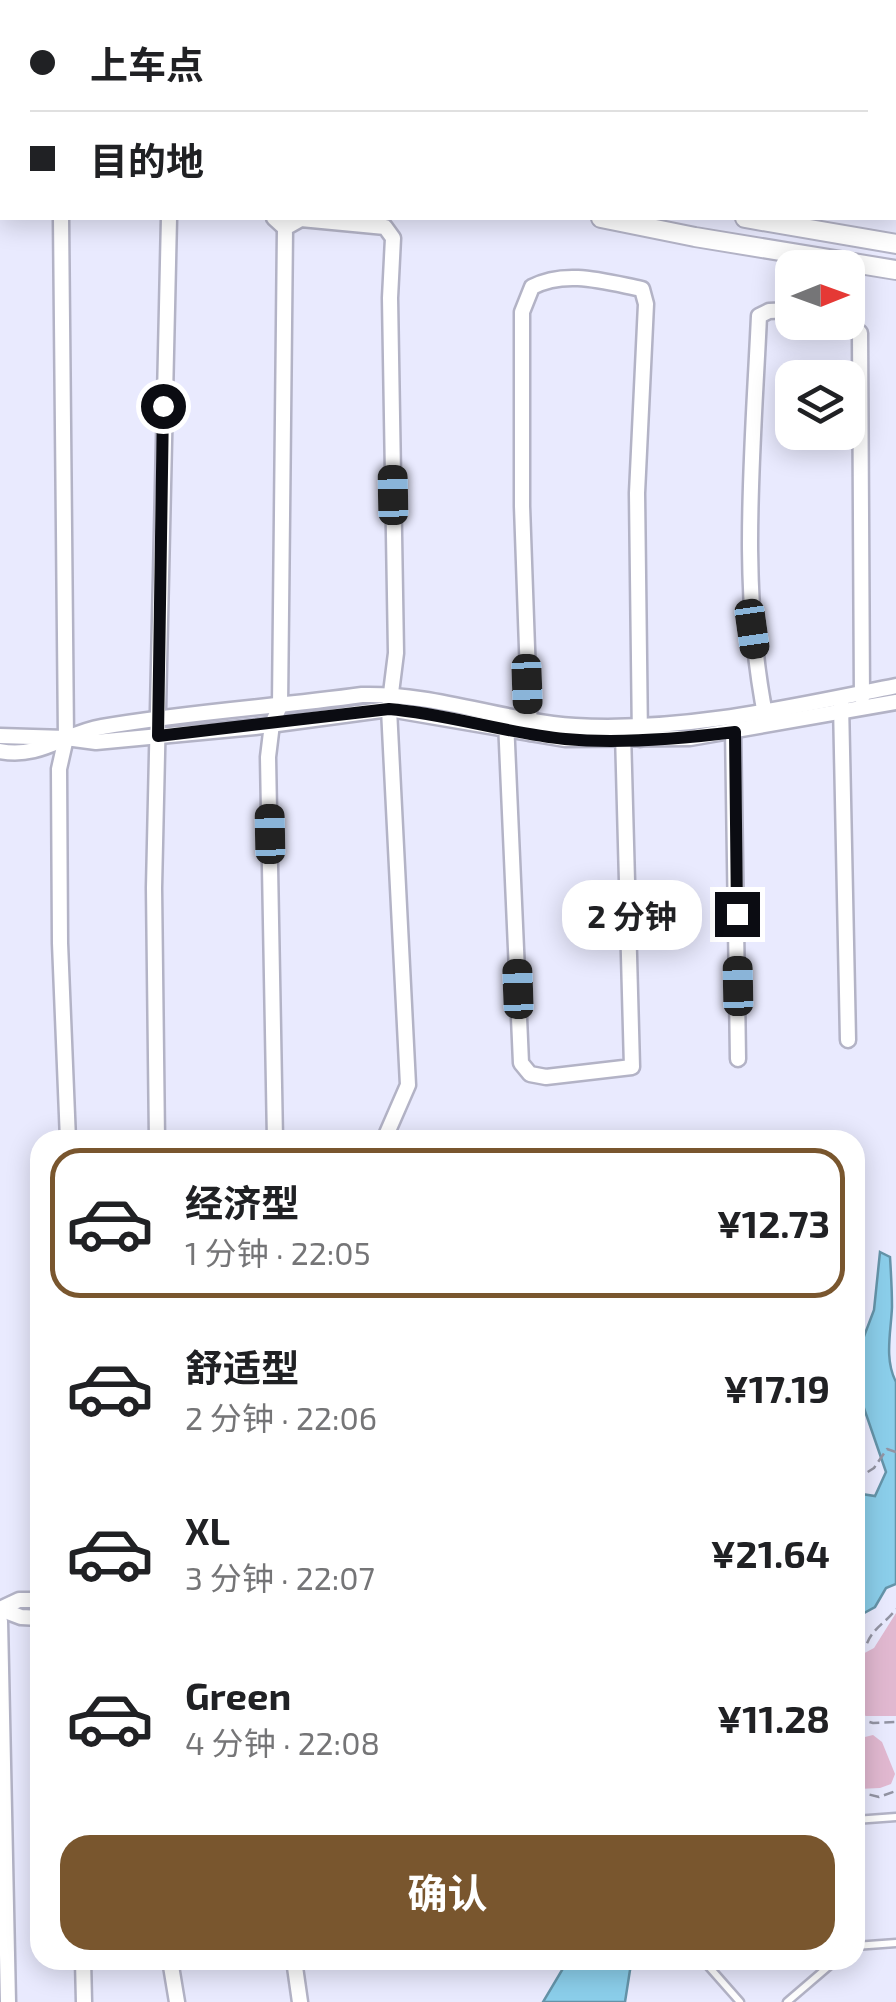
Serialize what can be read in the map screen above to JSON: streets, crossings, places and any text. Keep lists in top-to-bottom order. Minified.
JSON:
{"north":"right","page":{"banner":["上车点","目的地"],"bubble":"2 分钟","list":[{"name":"经济型","note":"1 分钟 · 22:05","value":"¥12.73"},{"name":"舒适型","note":"2 分钟 · 22:06","value":"¥17.19"},{"name":"XL","note":"3 分钟 · 22:07","value":"¥21.64"},{"name":"Green","note":"4 分钟 · 22:08","value":"¥11.28"}],"buttons":"确认"}}
